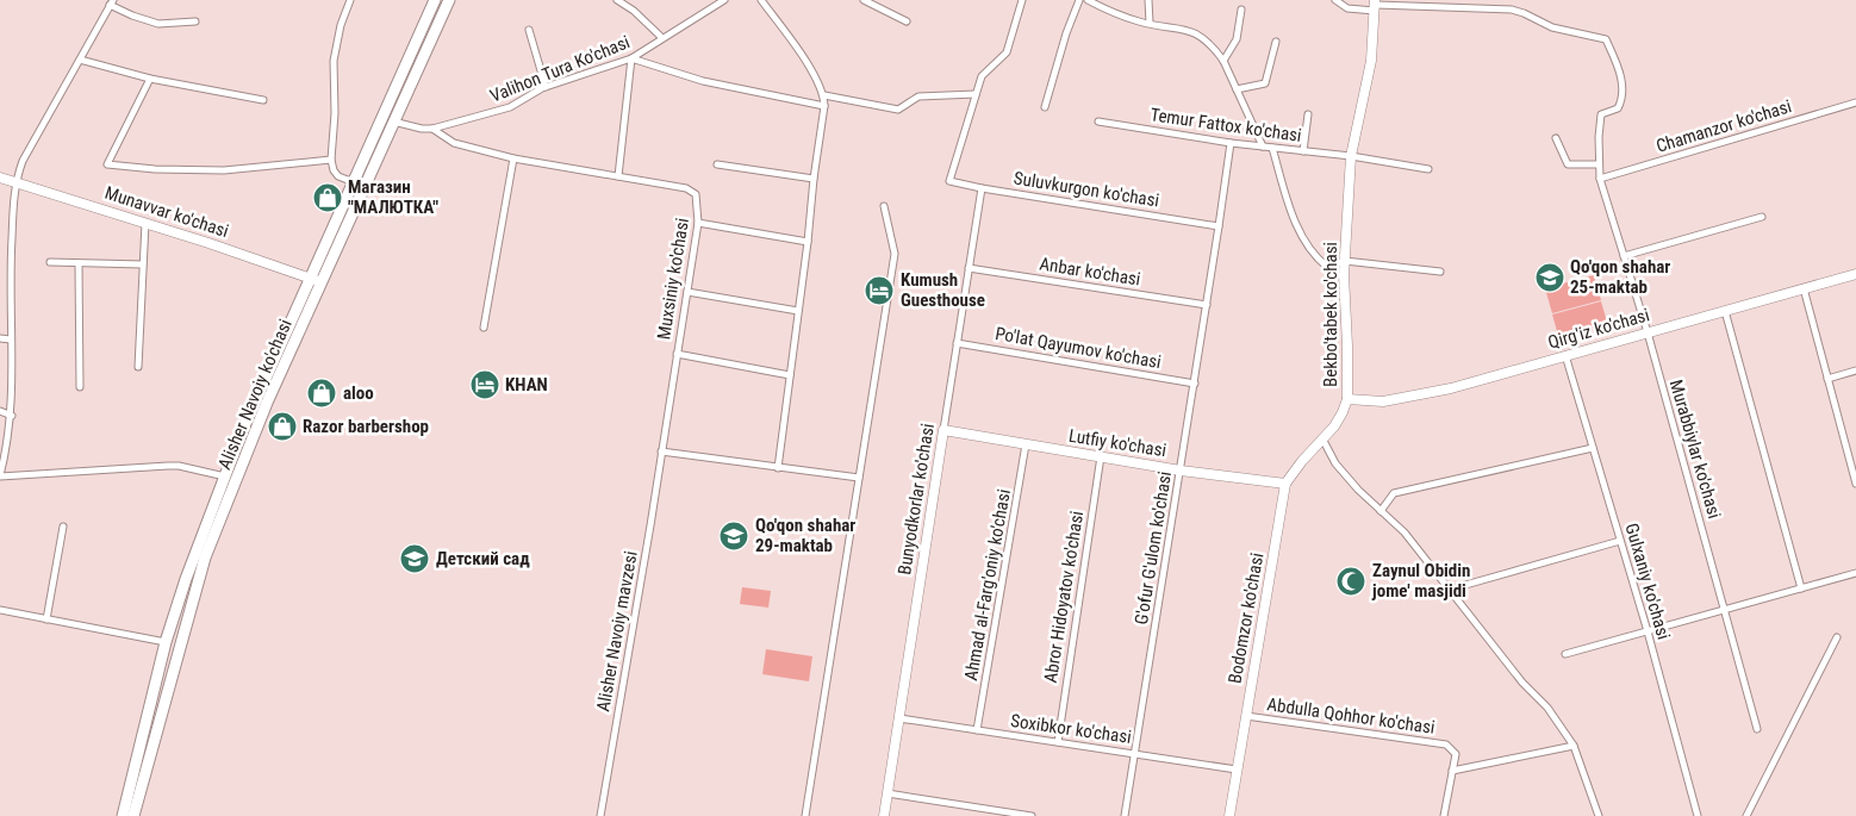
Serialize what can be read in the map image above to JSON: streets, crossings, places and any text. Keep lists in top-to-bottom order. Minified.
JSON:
{"streets":{"main road":["Munavvar ko'chasi","Bekbo'tabek ko'chasi","Qirg'iz ko'chasi","Alisher Navoiy ko'chasi","Lutfiy ko'chasi","Bunyodkorlar ko'chasi","Bodomzor ko'chasi"],"street":["Valihon Tura Ko'chasi","Temur Fattox ko'chasi","Chamanzor ko'chasi","Suluvkurgon ko'chasi","Anbar ko'chasi","Muxsiniy ko'chasi","Po'lat Qayumov ko'chasi","Murabbiylar ko'chasi","G'ofur G'ulom ko'chasi","Gulxaniy ko'chasi","Ahmad al-Farg'oniy ko'chasi","Abror Hidoyatov ko'chasi","Alisher Navoiy mavzesi","Abdulla Qohhor ko'chasi","Soxibkor ko'chasi"]},"crossings":[["Valihon Tura Ko'chasi","Muxsiniy ko'chasi"],["Valihon Tura Ko'chasi","Alisher Navoiy ko'chasi"],["Temur Fattox ko'chasi","Bekbo'tabek ko'chasi"],["Temur Fattox ko'chasi","G'ofur G'ulom ko'chasi"],["Chamanzor ko'chasi","Murabbiylar ko'chasi"],["Suluvkurgon ko'chasi","Bunyodkorlar ko'chasi"],["Suluvkurgon ko'chasi","G'ofur G'ulom ko'chasi"],["Munavvar ko'chasi","Alisher Navoiy ko'chasi"],["Anbar ko'chasi","Bunyodkorlar ko'chasi"],["Anbar ko'chasi","G'ofur G'ulom ko'chasi"],["Muxsiniy ko'chasi","Alisher Navoiy mavzesi"],["Bekbo'tabek ko'chasi","Qirg'iz ko'chasi"],["Bekbo'tabek ko'chasi","Bodomzor ko'chasi"],["Qirg'iz ko'chasi","Murabbiylar ko'chasi"],["Qirg'iz ko'chasi","Gulxaniy ko'chasi"],["Po'lat Qayumov ko'chasi","Bunyodkorlar ko'chasi"],["Po'lat Qayumov ko'chasi","G'ofur G'ulom ko'chasi"],["Lutfiy ko'chasi","Bunyodkorlar ko'chasi"],["Lutfiy ko'chasi","G'ofur G'ulom ko'chasi"],["Lutfiy ko'chasi","Ahmad al-Farg'oniy ko'chasi"],["Lutfiy ko'chasi","Abror Hidoyatov ko'chasi"],["Lutfiy ko'chasi","Bodomzor ko'chasi"],["Bunyodkorlar ko'chasi","Soxibkor ko'chasi"],["G'ofur G'ulom ko'chasi","Soxibkor ko'chasi"],["Ahmad al-Farg'oniy ko'chasi","Soxibkor ko'chasi"],["Abror Hidoyatov ko'chasi","Soxibkor ko'chasi"],["Bodomzor ko'chasi","Abdulla Qohhor ko'chasi"],["Bodomzor ko'chasi","Soxibkor ko'chasi"]],"places":{"shop":["Магазин \"МАЛЮТКА\"","aloo","Razor barbershop"],"school or university":["Qo'qon shahar 25-maktab","Qo'qon shahar 29-maktab","Детский сад"],"hotel":["Kumush Guesthouse","KHAN"],"mosque":["Zaynul Obidin jome' masjidi"]}}
